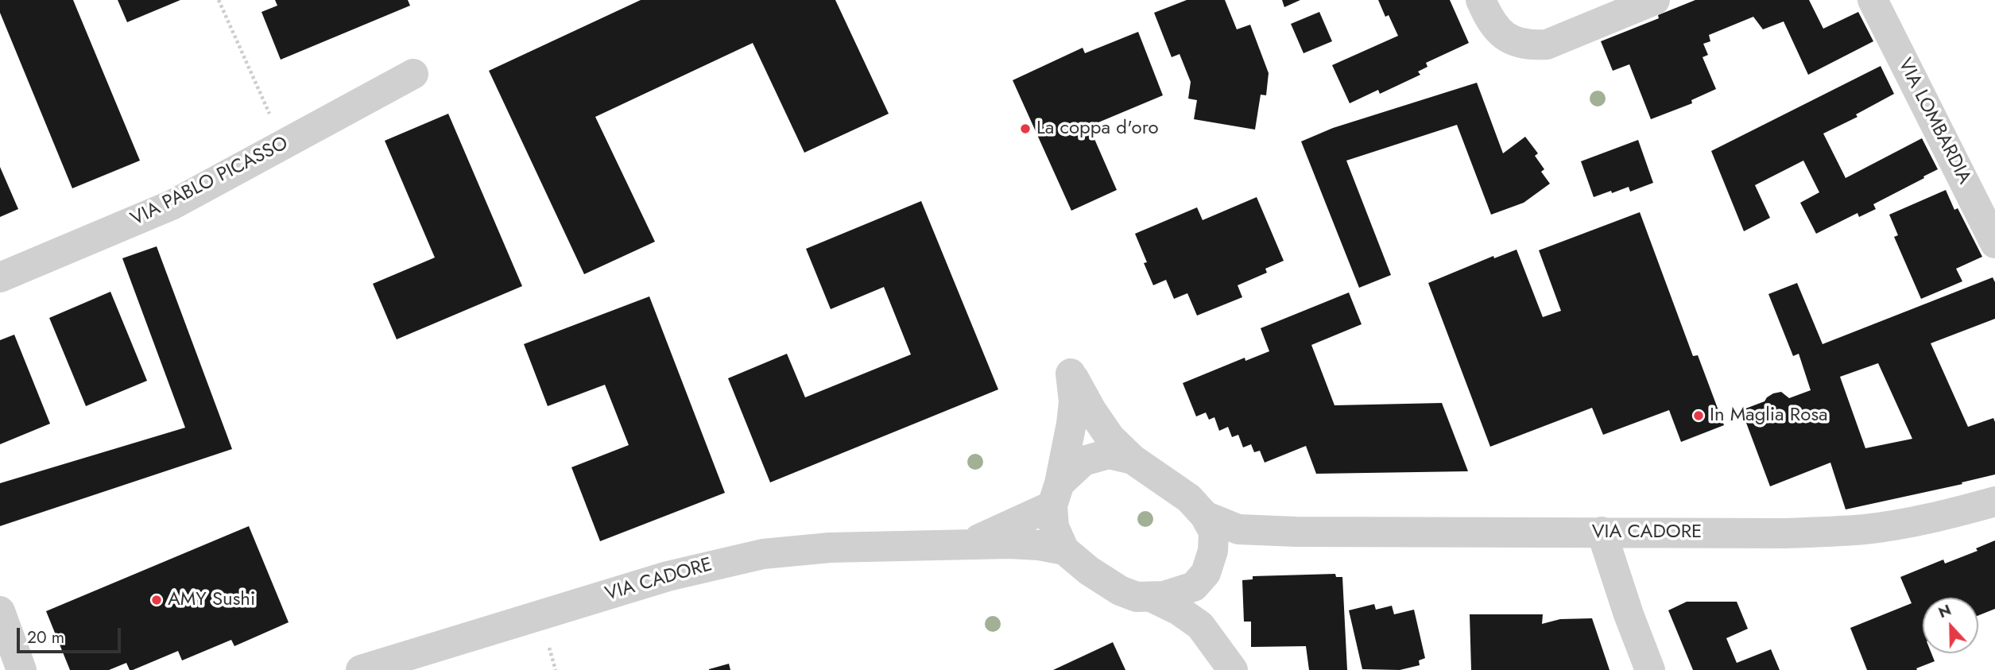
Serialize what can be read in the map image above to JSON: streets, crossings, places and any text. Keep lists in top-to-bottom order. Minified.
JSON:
{"streets":{"street":["VIA LOMBARDIA","VIA PABLO PICASSO","VIA CADORE"]},"places":["La coppa d'oro","In Maglia Rosa","AMY Sushi"],"scale_bar":"20 m","north":"top"}
